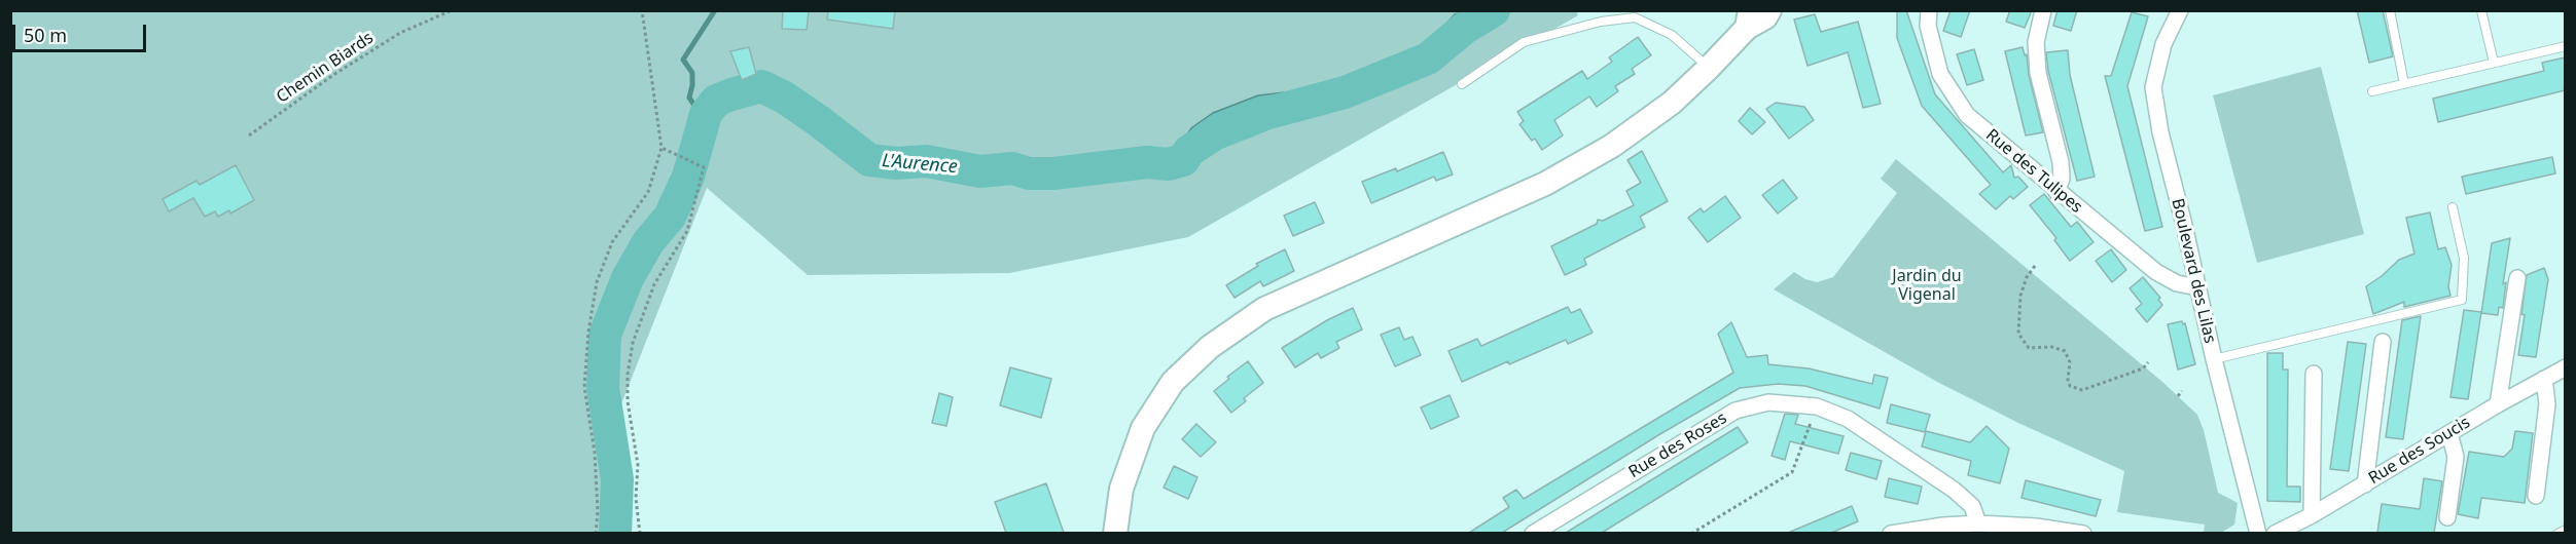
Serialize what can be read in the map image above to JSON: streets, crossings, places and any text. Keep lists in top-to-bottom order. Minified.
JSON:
{"streets":{"street":["Rue des Tulipes","Boulevard des Lilas","Rue des Roses","Rue des Soucis"],"path":["Chemin Biards"]},"crossings":[["Rue des Tulipes","Boulevard des Lilas"]],"water":["L'Aurence"],"parks":["Jardin du Vigenal"],"scale_bar":"50 m"}
